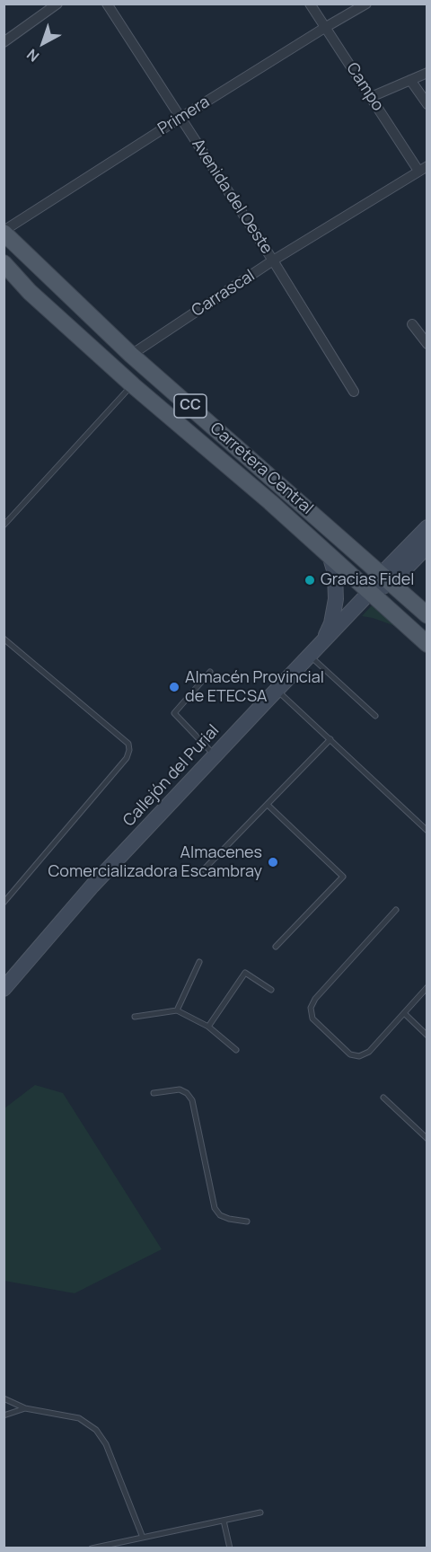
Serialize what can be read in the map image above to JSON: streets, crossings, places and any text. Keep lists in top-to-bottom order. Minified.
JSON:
{"streets":{"main road":["CC","Carretera Central"],"street":["Campo","Primera","Avenida del Oeste","Carrascal","Callejón del Purial"]},"crossings":[["Campo","Primera"],["Campo","Carrascal"],["Primera","Avenida del Oeste"],["Primera","Carretera Central"],["Avenida del Oeste","Carrascal"],["Carrascal","Carretera Central"],["Carretera Central","Callejón del Purial"]],"places":["Gracias Fidel","Almacén Provincial de ETECSA","Almacenes Comercializadora Escambray"],"north":"bottom left"}
